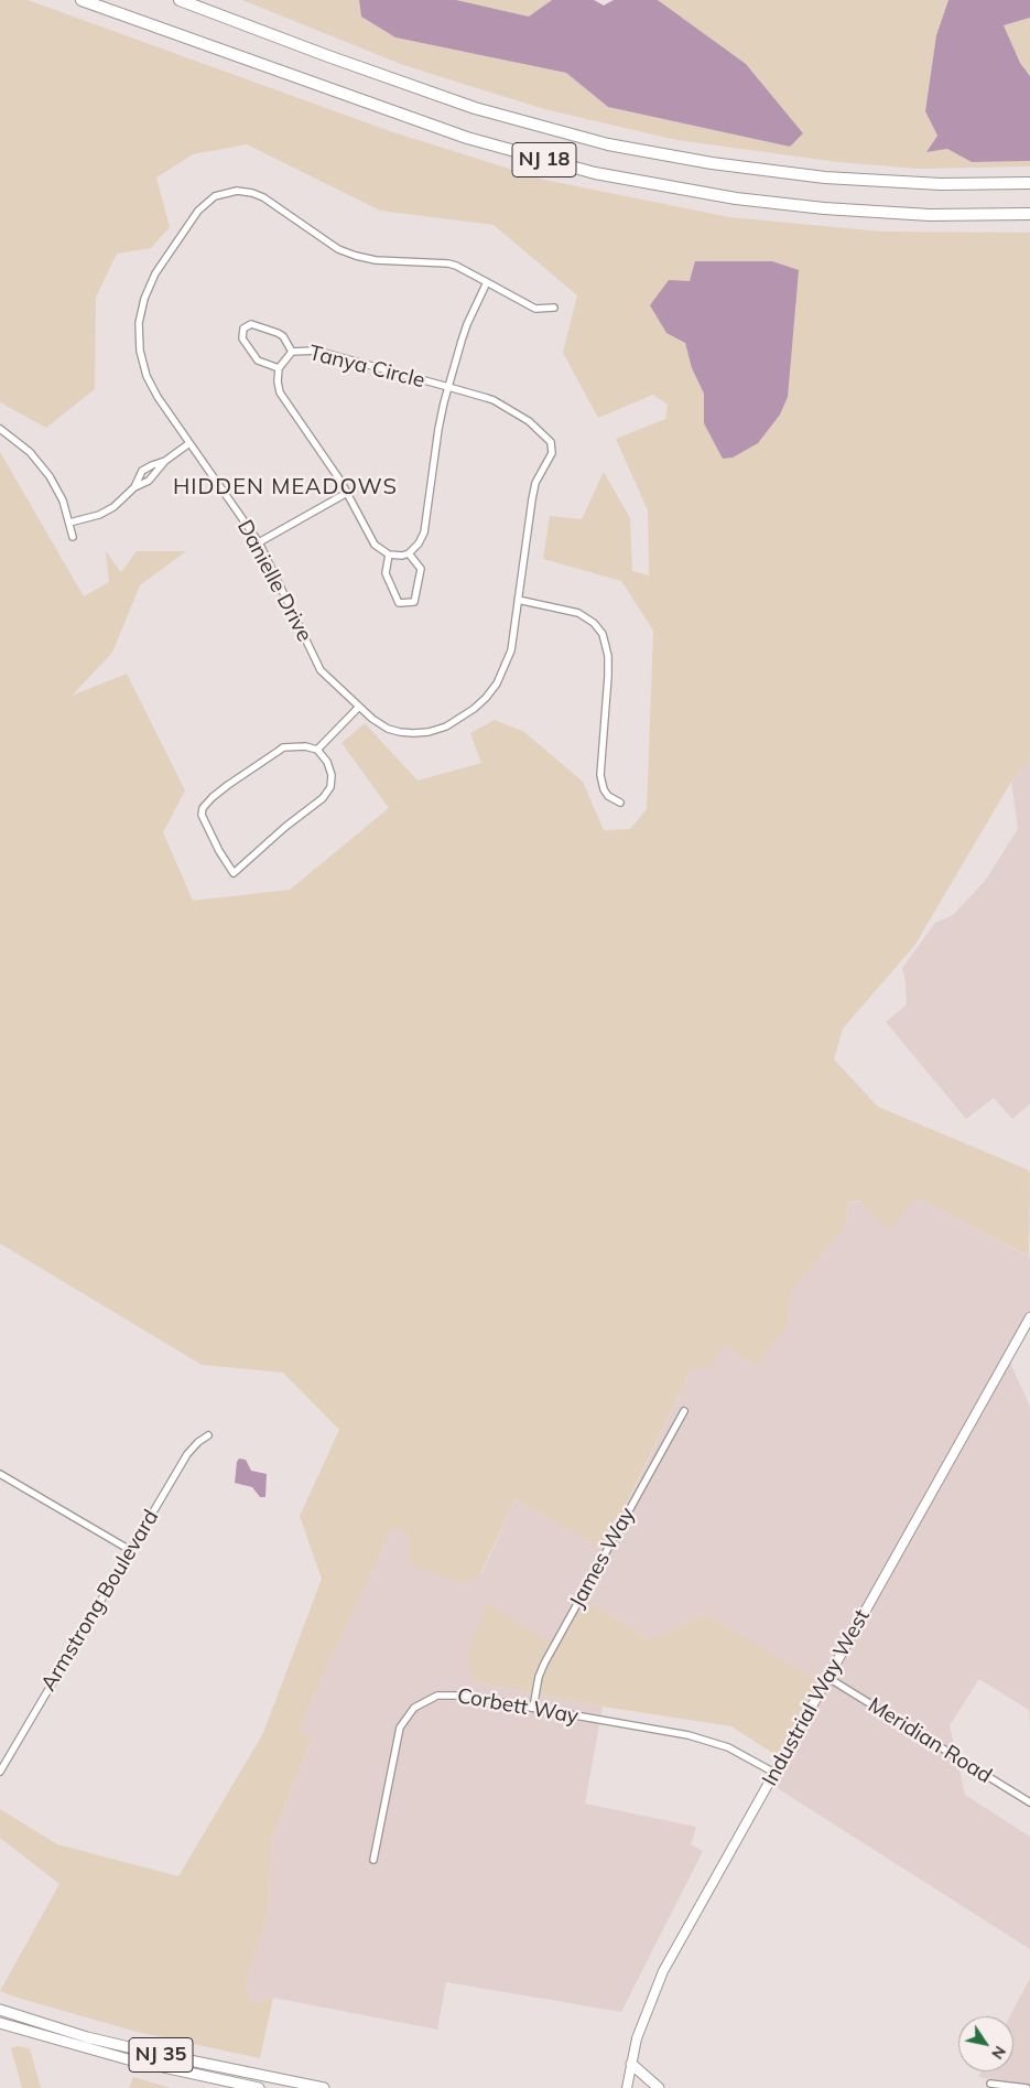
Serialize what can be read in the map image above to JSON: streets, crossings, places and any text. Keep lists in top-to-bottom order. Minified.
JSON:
{"streets":{"highway":["NJ 18"],"main road":["NJ 35"],"street":["Tanya Circle","Danielle Drive","James Way","Armstrong Boulevard","Industrial Way West","Corbett Way","Meridian Road"]},"crossings":[["Tanya Circle","Danielle Drive"],["James Way","Corbett Way"],["Industrial Way West","Corbett Way"],["Industrial Way West","Meridian Road"]],"districts":["HIDDEN MEADOWS"],"north":"bottom right"}
